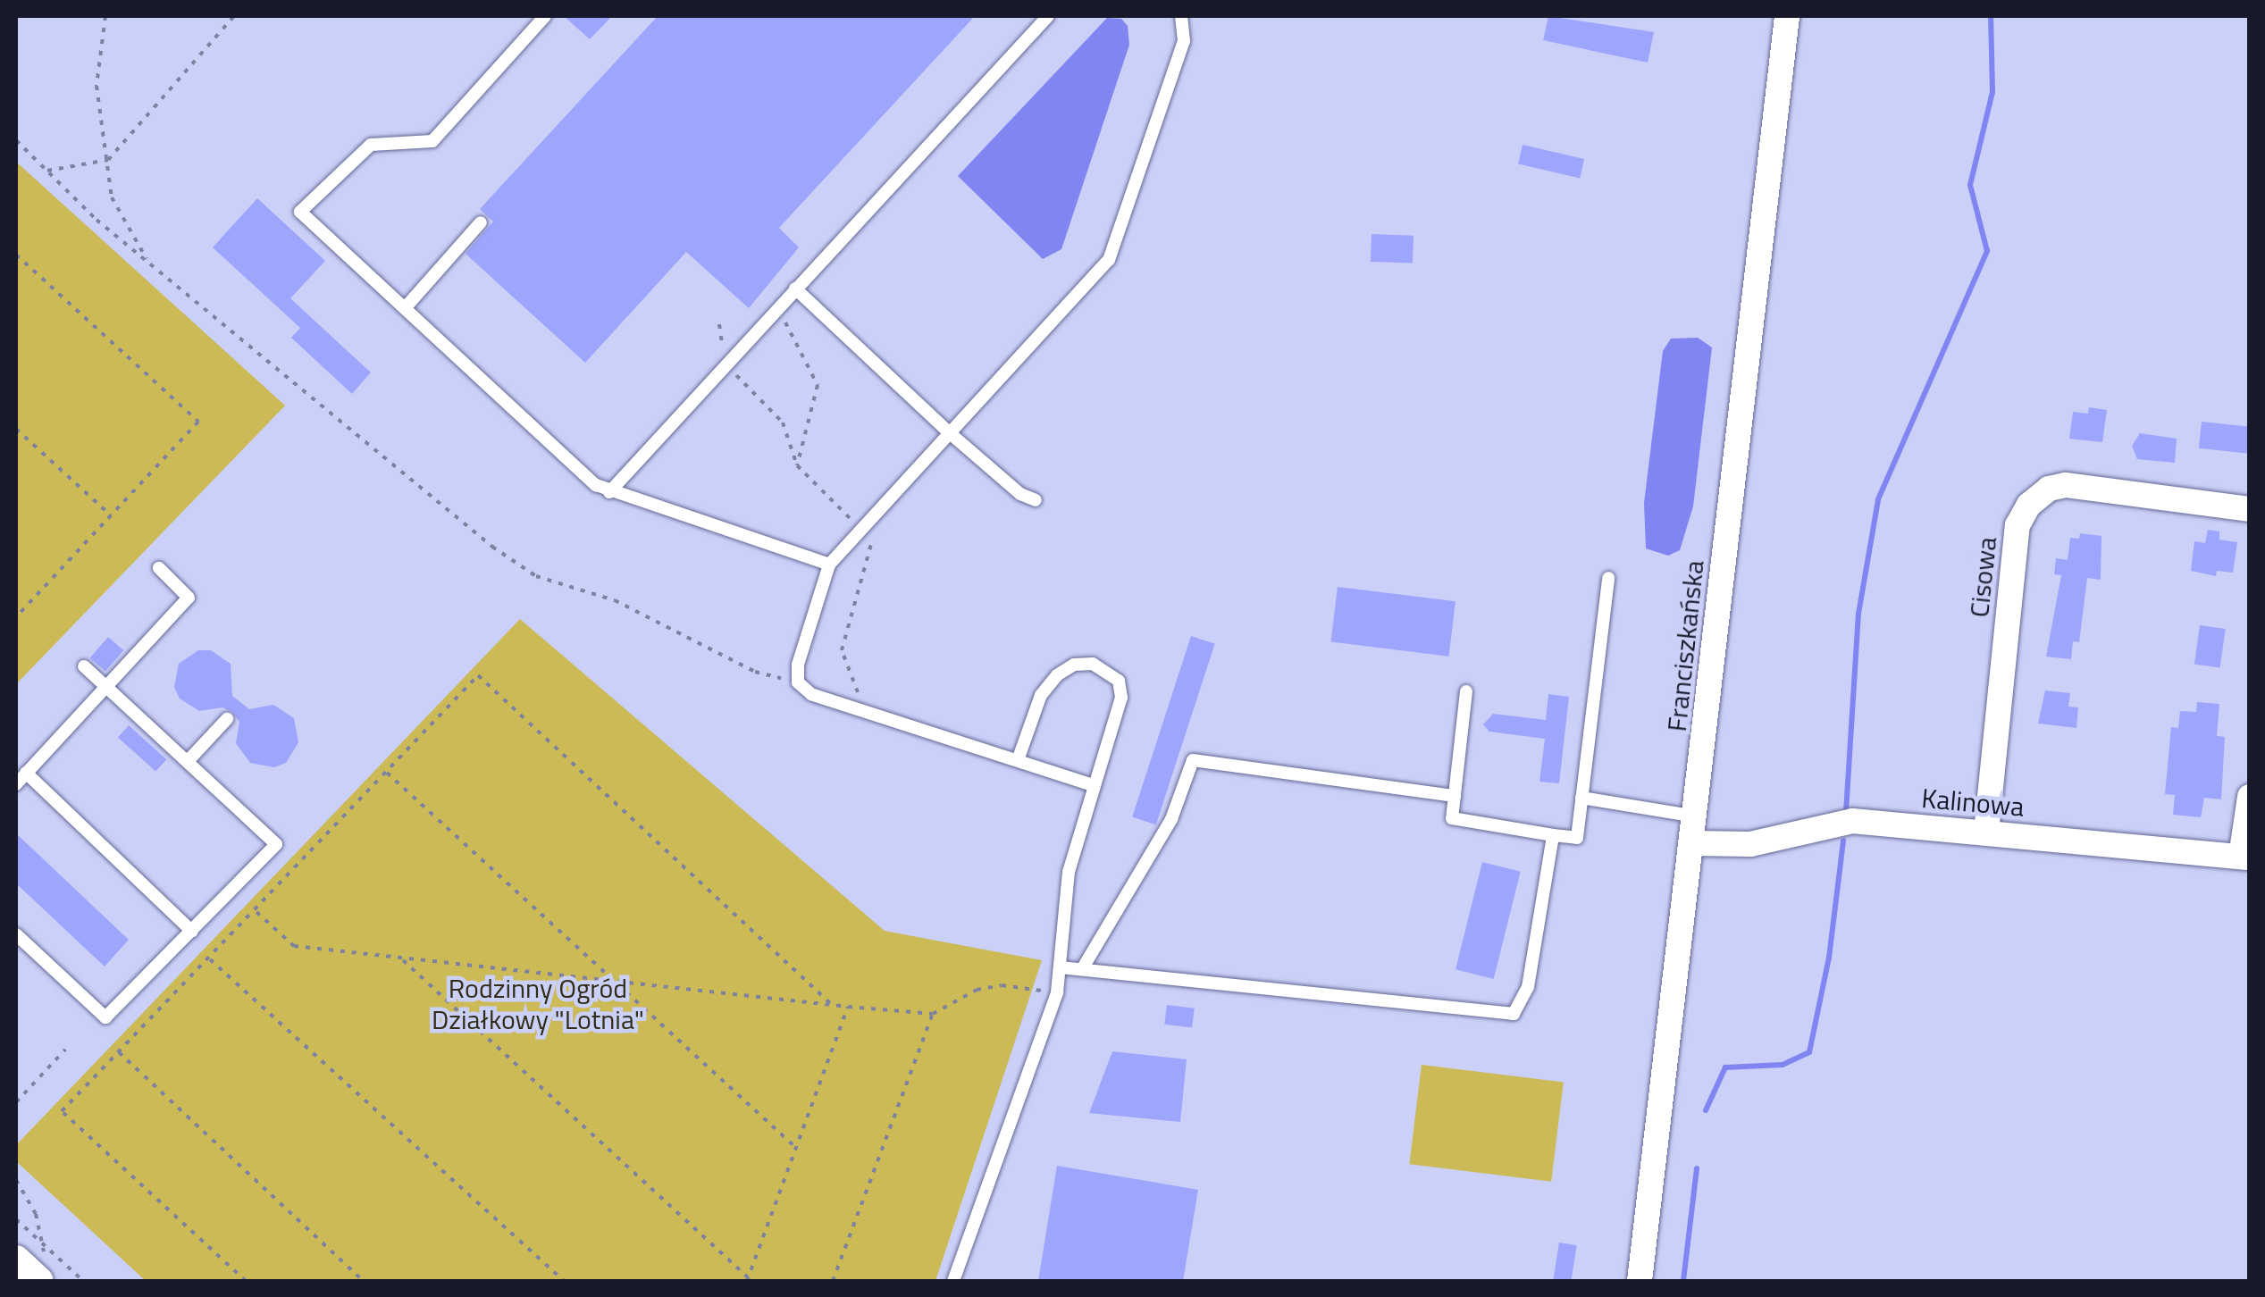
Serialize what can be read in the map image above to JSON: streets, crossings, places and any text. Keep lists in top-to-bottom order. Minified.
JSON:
{"streets":{"street":["Cisowa","Franciszkańska","Kalinowa"]},"crossings":[["Cisowa","Kalinowa"],["Franciszkańska","Kalinowa"]],"parks":["Rodzinny Ogród Działkowy \"Lotnia\""]}
